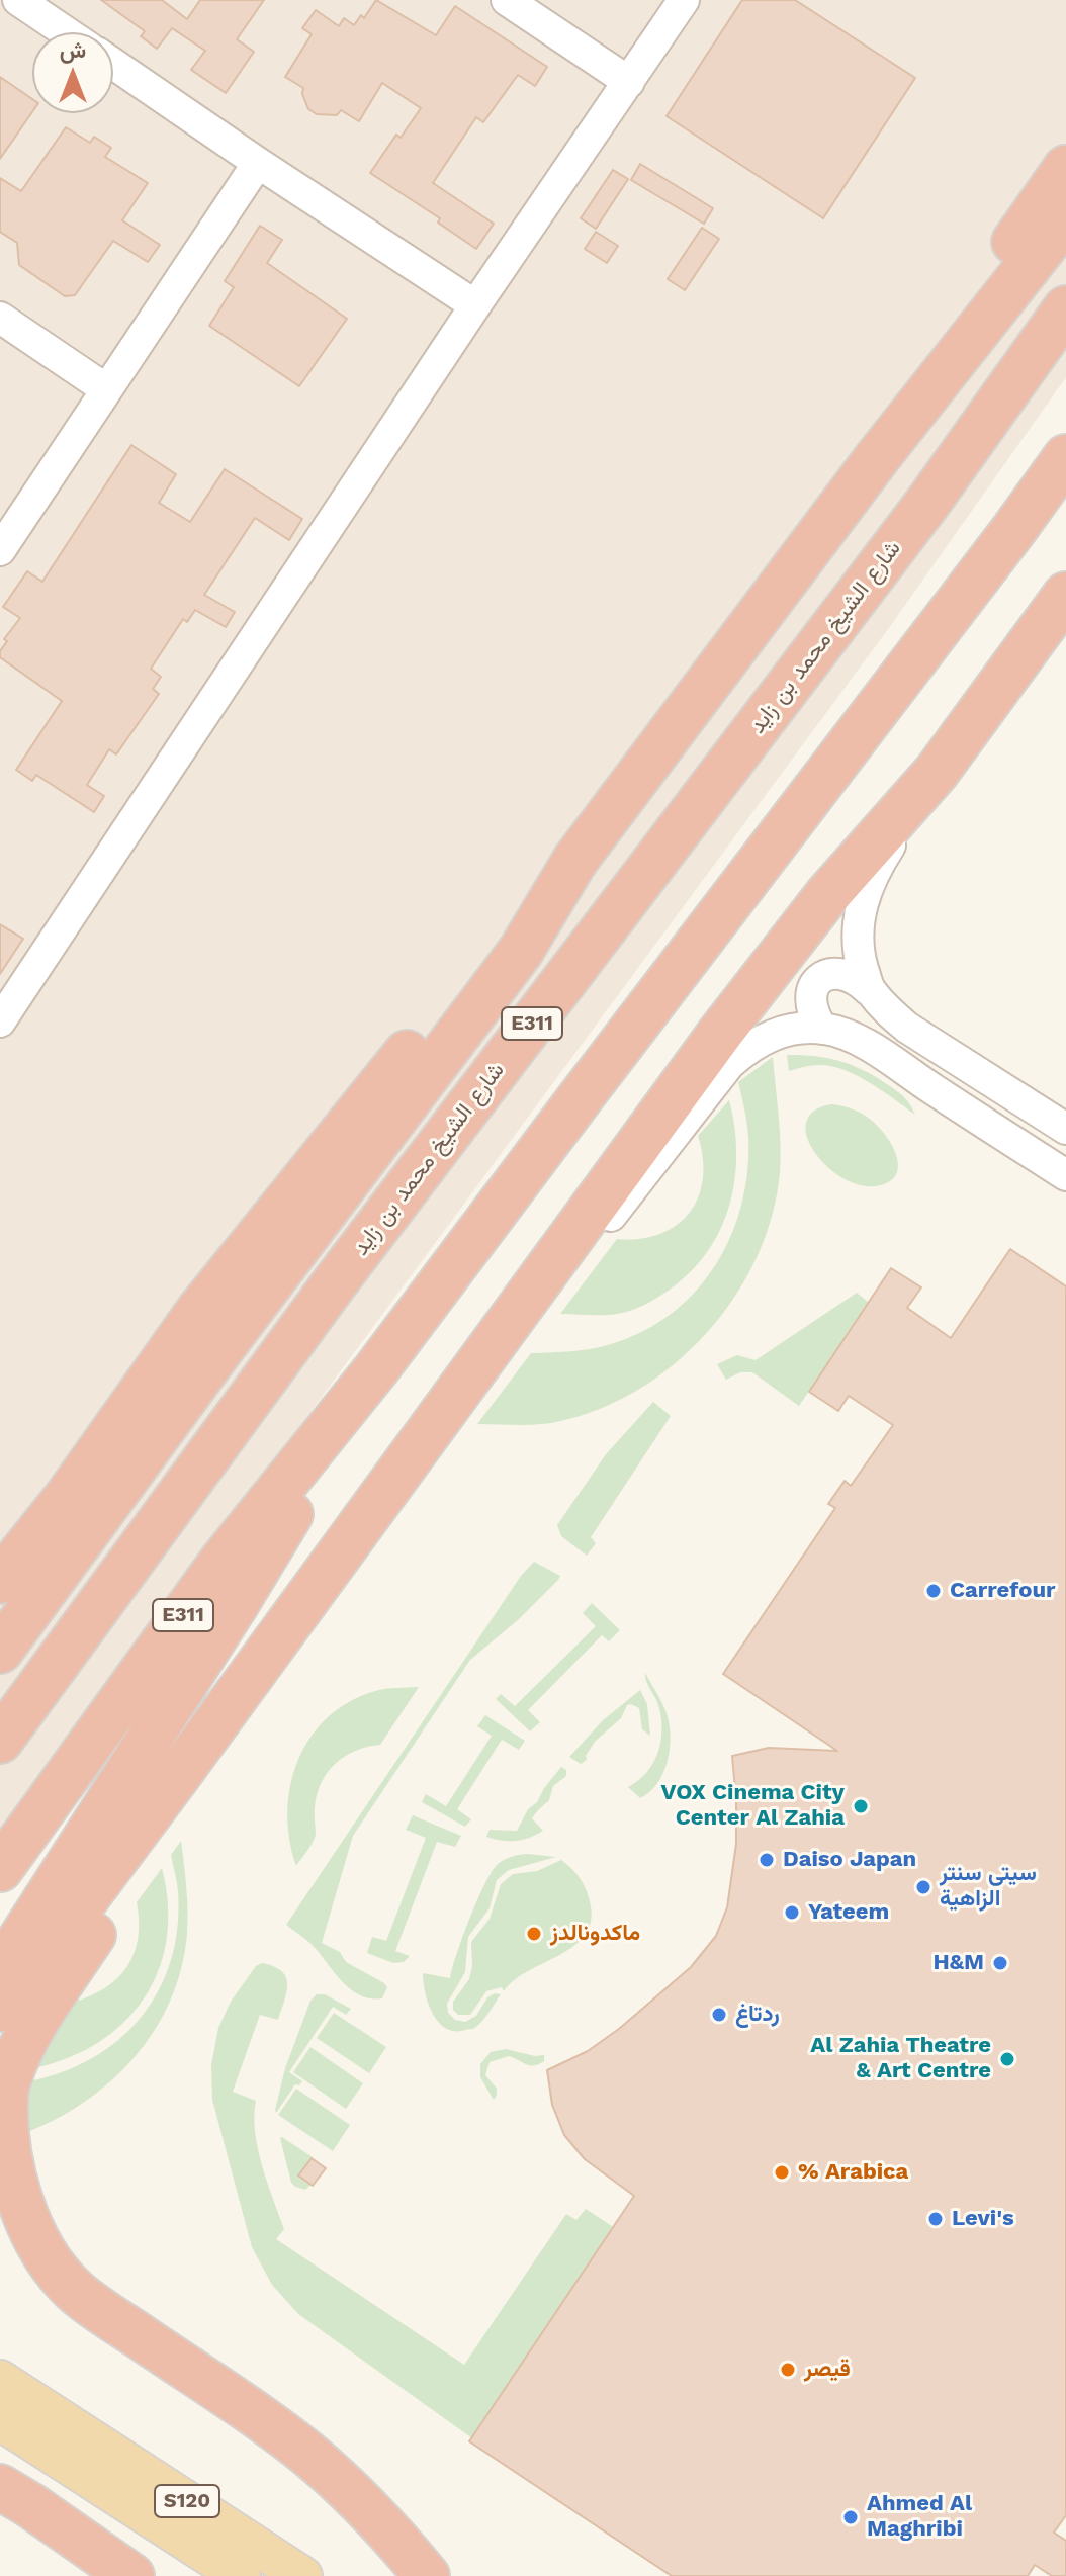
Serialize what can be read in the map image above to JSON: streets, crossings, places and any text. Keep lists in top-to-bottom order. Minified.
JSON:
{"streets":{"highway":["شارع الشيخ محمد بن زايد","E311"],"main road":["S120"]},"places":["Carrefour","VOX Cinema City Center Al Zahia","Daiso Japan","سيتي سنتر الزاهية","Yateem","ماكدونالدز","H&M","ردتاغ","Al Zahia Theatre & Art Centre","% Arabica","Levi's","قيصر","Ahmed Al Maghribi"],"north":"top"}
